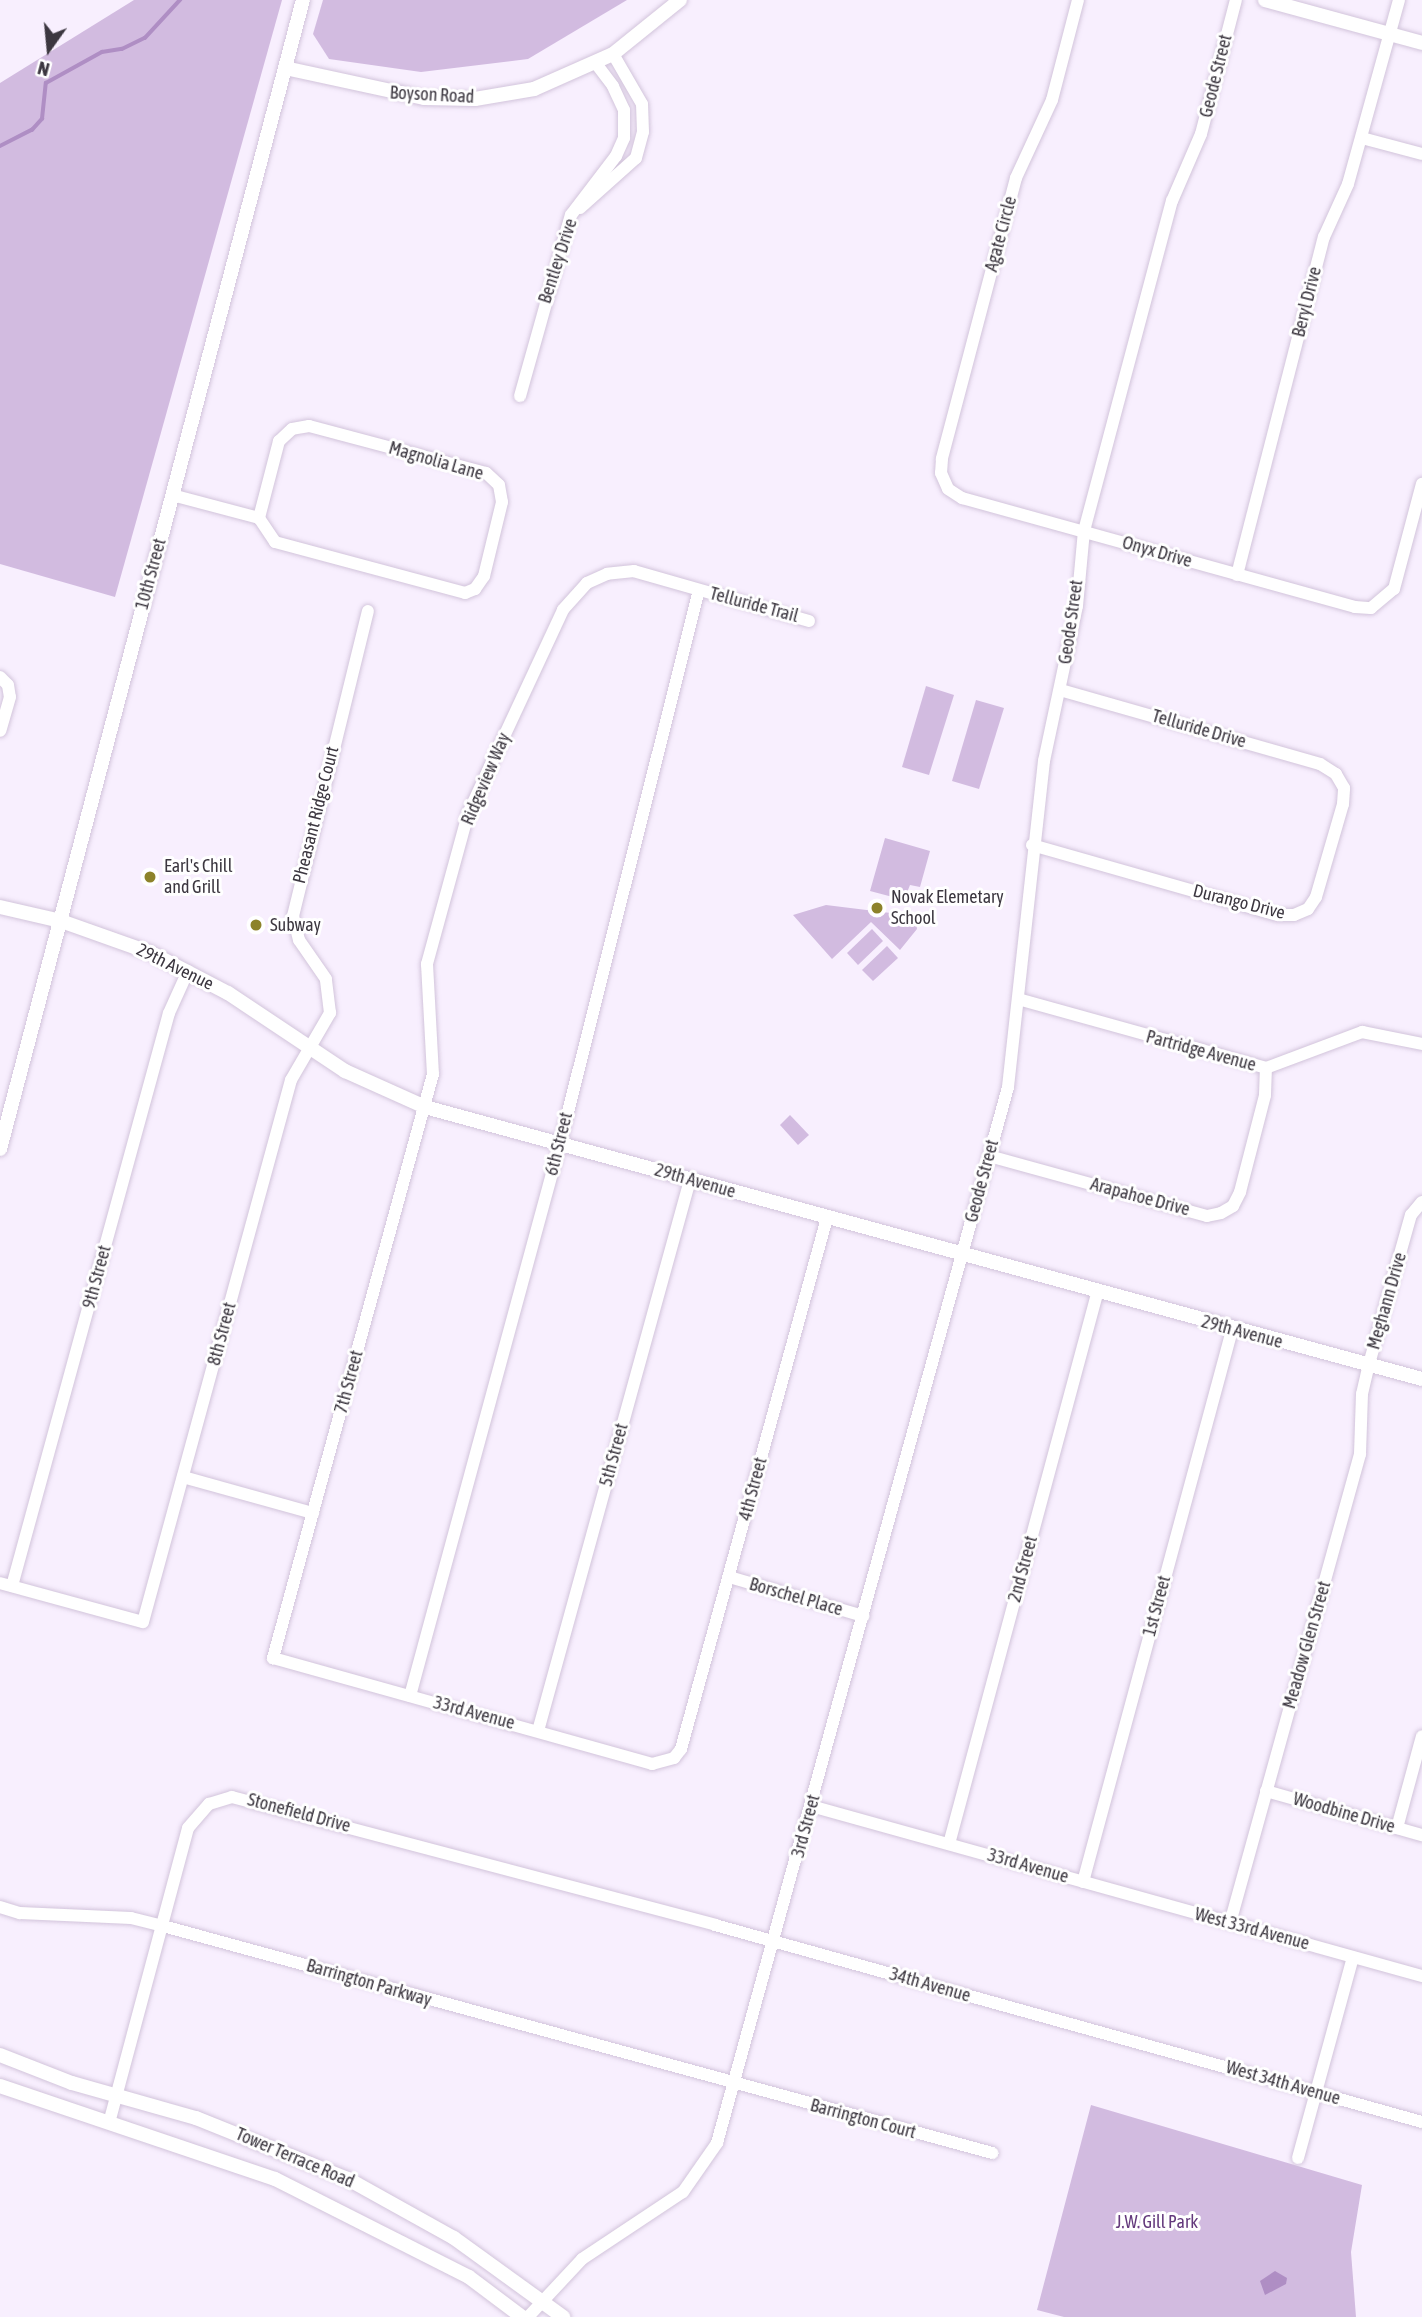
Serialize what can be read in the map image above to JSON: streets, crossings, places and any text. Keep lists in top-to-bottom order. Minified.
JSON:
{"streets":{"street":["Geode Street","Boyson Road","Agate Circle","Bentley Drive","Beryl Drive","Magnolia Lane","Onyx Drive","10th Street","Telluride Trail","Telluride Drive","Ridgeview Way","Pheasant Ridge Court","Durango Drive","29th Avenue","Partridge Avenue","6th Street","Arapahoe Drive","9th Street","Meghann Drive","8th Street","7th Street","5th Street","4th Street","2nd Street","Borschel Place","1st Street","Meadow Glen Street","33rd Avenue","Stonefield Drive","Woodbine Drive","3rd Street","West 33rd Avenue","Barrington Parkway","34th Avenue","West 34th Avenue","Barrington Court","Tower Terrace Road"]},"crossings":[["Geode Street","Onyx Drive"],["Geode Street","Telluride Drive"],["Geode Street","Durango Drive"],["Geode Street","29th Avenue"],["Geode Street","Partridge Avenue"],["Geode Street","Arapahoe Drive"],["Geode Street","3rd Street"],["Boyson Road","Bentley Drive"],["Boyson Road","10th Street"],["Agate Circle","Onyx Drive"],["Beryl Drive","Onyx Drive"],["10th Street","29th Avenue"],["Telluride Trail","Ridgeview Way"],["Telluride Trail","6th Street"],["Telluride Drive","Durango Drive"],["Ridgeview Way","29th Avenue"],["Ridgeview Way","6th Street"],["Ridgeview Way","7th Street"],["Pheasant Ridge Court","29th Avenue"],["Pheasant Ridge Court","8th Street"],["29th Avenue","6th Street"],["29th Avenue","9th Street"],["29th Avenue","Meghann Drive"],["29th Avenue","8th Street"],["29th Avenue","7th Street"],["29th Avenue","5th Street"],["29th Avenue","4th Street"],["29th Avenue","2nd Street"],["29th Avenue","1st Street"],["29th Avenue","Meadow Glen Street"],["29th Avenue","3rd Street"],["Partridge Avenue","Arapahoe Drive"],["6th Street","33rd Avenue"],["9th Street","8th Street"],["Meghann Drive","Meadow Glen Street"],["7th Street","33rd Avenue"],["5th Street","33rd Avenue"],["4th Street","Borschel Place"],["4th Street","33rd Avenue"],["2nd Street","33rd Avenue"],["Borschel Place","3rd Street"],["1st Street","33rd Avenue"],["1st Street","West 33rd Avenue"],["Meadow Glen Street","Woodbine Drive"],["Meadow Glen Street","West 33rd Avenue"],["33rd Avenue","3rd Street"],["33rd Avenue","West 33rd Avenue"],["Stonefield Drive","Barrington Parkway"],["Stonefield Drive","34th Avenue"],["Stonefield Drive","Tower Terrace Road"],["3rd Street","Barrington Parkway"],["3rd Street","34th Avenue"],["3rd Street","Barrington Court"],["3rd Street","Tower Terrace Road"],["Barrington Parkway","Barrington Court"],["34th Avenue","West 34th Avenue"]],"parks":["J.W. Gill Park"],"places":["Earl's Chill and Grill","Novak Elemetary School","Subway"],"north":"bottom"}
